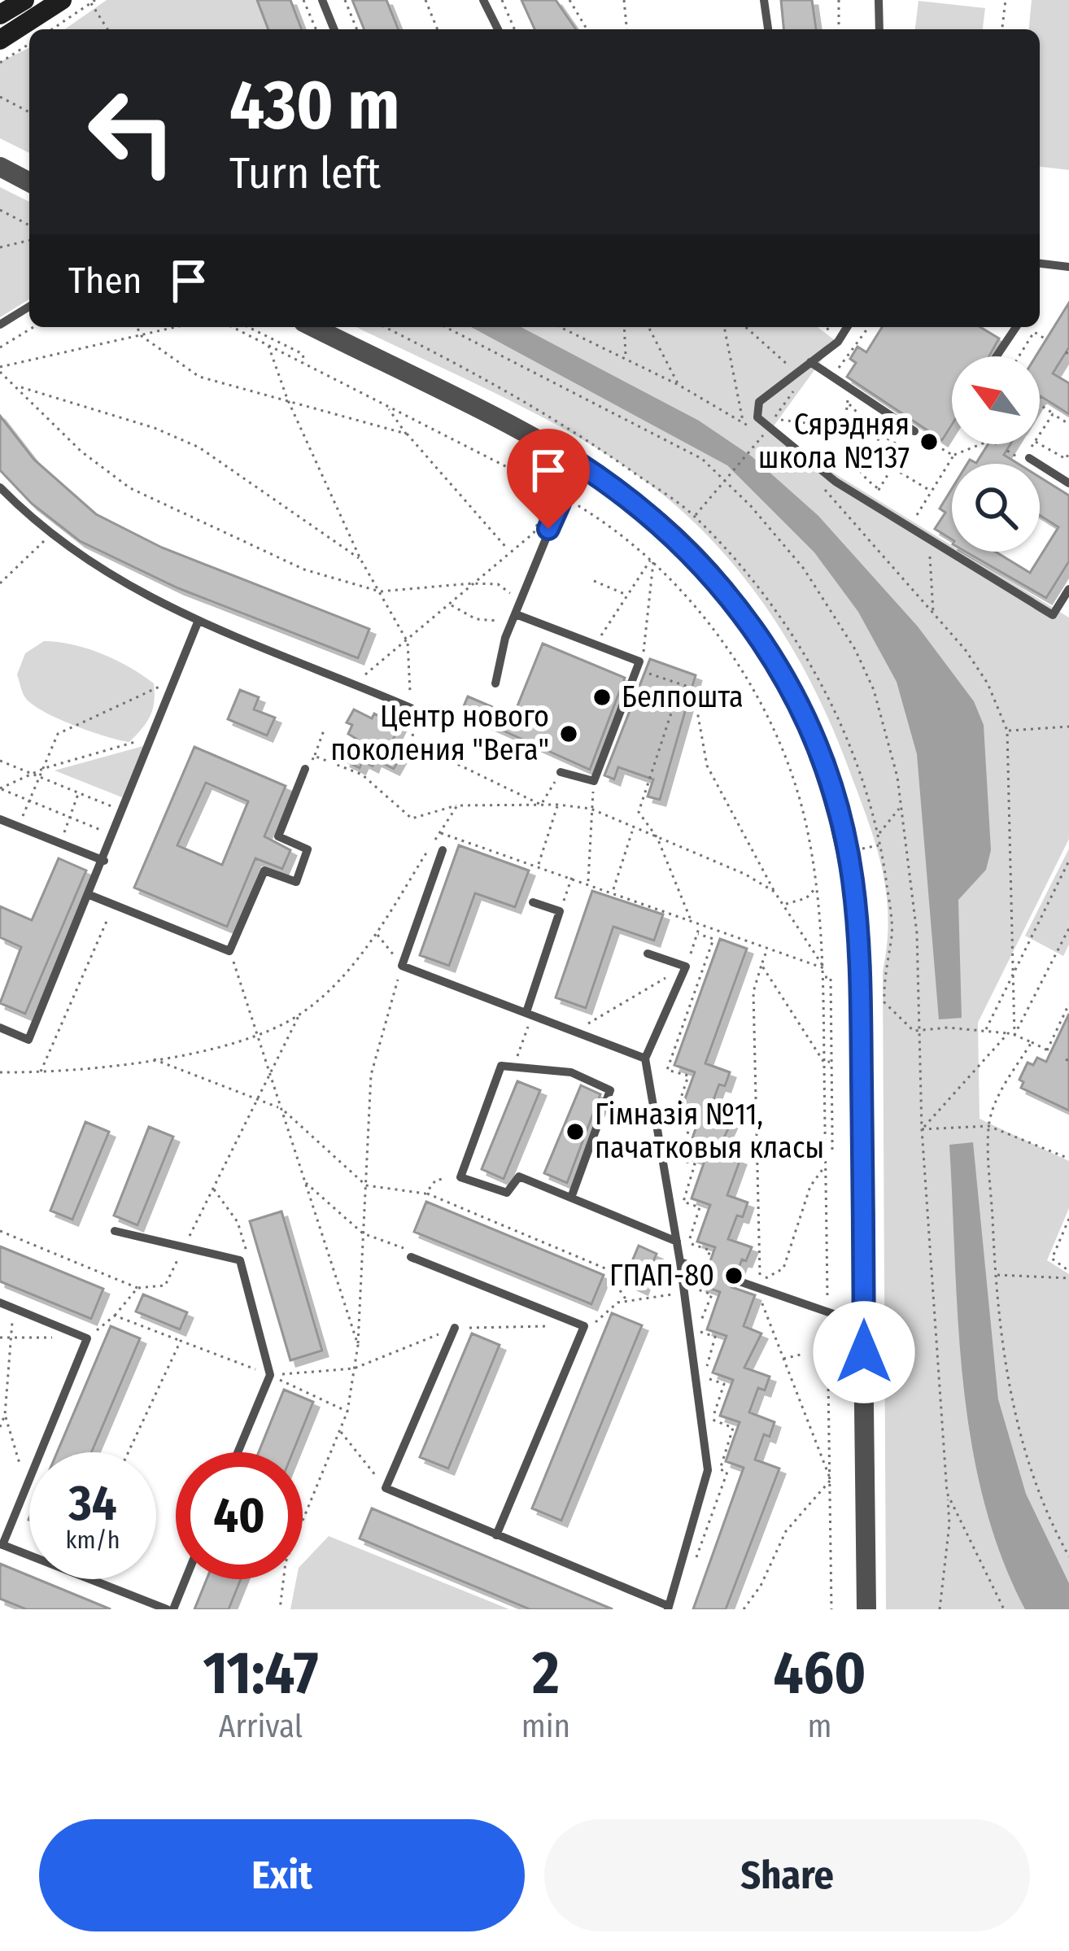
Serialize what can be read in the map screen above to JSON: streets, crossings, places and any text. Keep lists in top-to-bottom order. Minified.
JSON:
{"places":["Сярэдняя школа №137","Белпошта","Центр нового поколения \"Вега\"","Гімназія №11, пачатковыя класы","ГПАП-80"],"north":"top left","page":{"turn":["430 m","Turn left"],"then":"Then","speed":"34 km/h","limit":"40","eta":["11:47","Arrival","2","min","460","m"],"buttons":["Exit","Share"]}}
